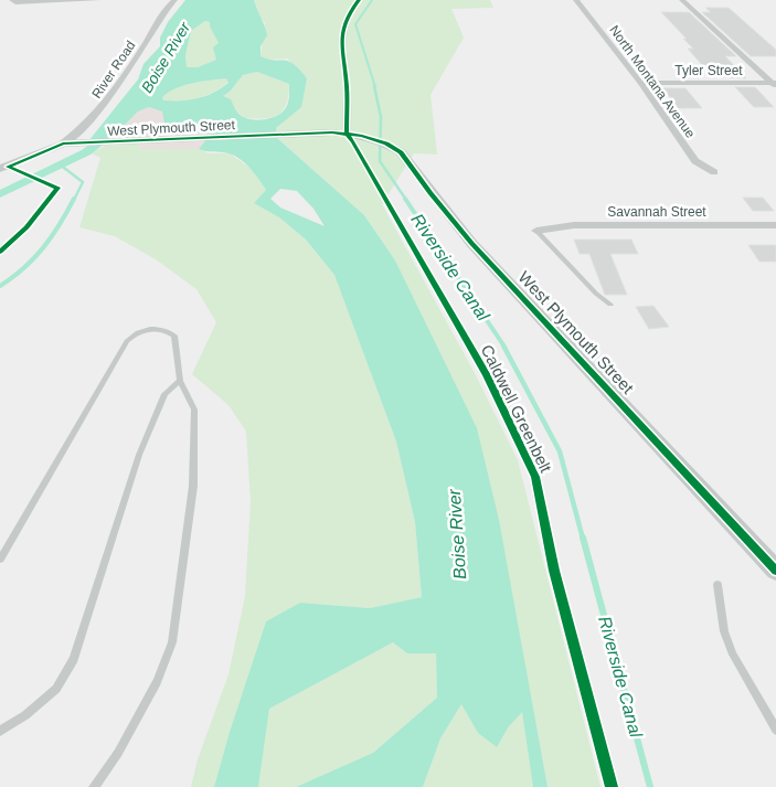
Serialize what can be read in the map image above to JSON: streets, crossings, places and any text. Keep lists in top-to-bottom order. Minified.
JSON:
{"streets":{"street":["River Road","Tyler Street","North Montana Avenue","West Plymouth Street","Savannah Street"],"cycle path":["Caldwell Greenbelt"]},"crossings":[["River Road","West Plymouth Street"],["Tyler Street","North Montana Avenue"]],"water":["Boise River","Riverside Canal"]}
